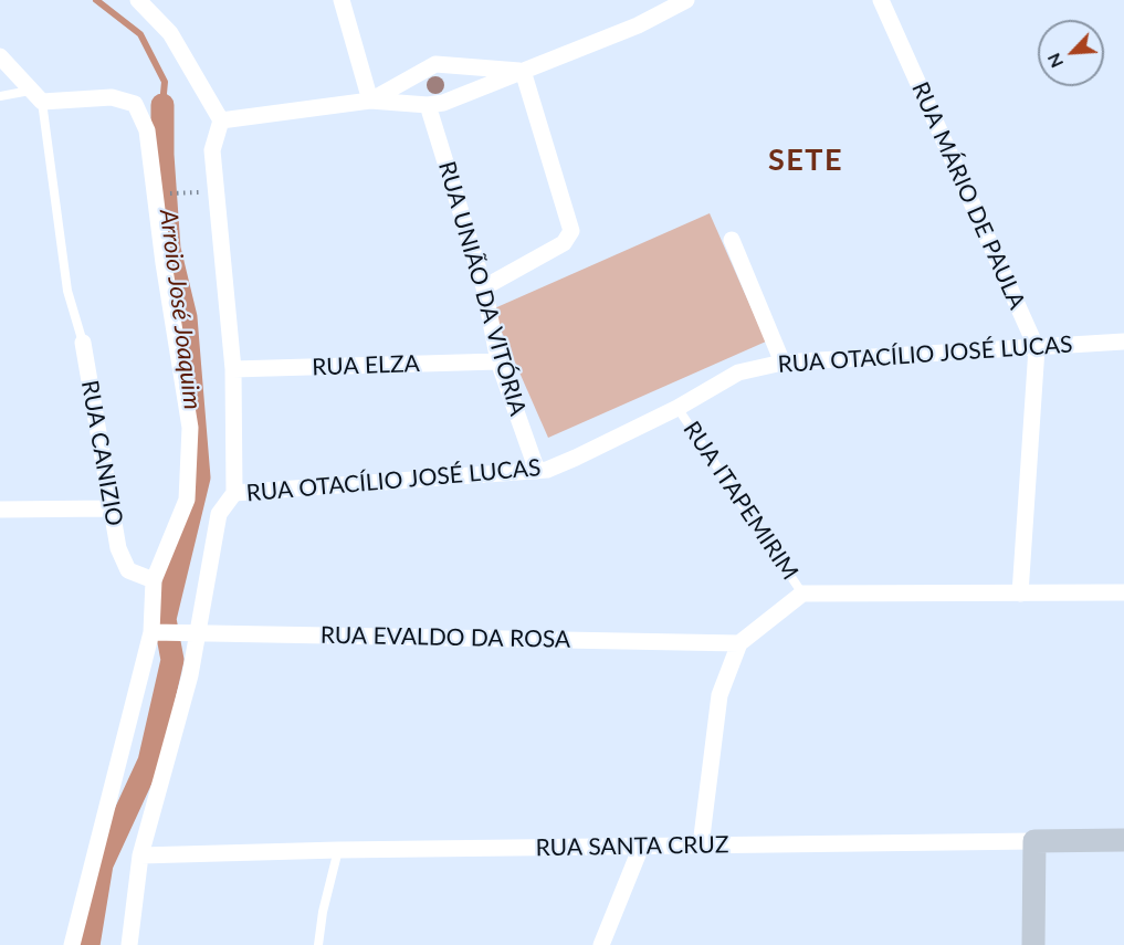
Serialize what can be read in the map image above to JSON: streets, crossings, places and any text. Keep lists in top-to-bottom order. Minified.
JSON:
{"streets":{"main road":["RUA SANTA CRUZ"],"street":["RUA MÁRIO DE PAULA","RUA UNIÃO DA VITÓRIA","RUA OTACÍLIO JOSÉ LUCAS","RUA ELZA","RUA CANIZIO","RUA EVALDO DA ROSA"],"lane":["RUA ITAPEMIRIM"]},"crossings":[["RUA MÁRIO DE PAULA","RUA OTACÍLIO JOSÉ LUCAS"],["RUA UNIÃO DA VITÓRIA","RUA OTACÍLIO JOSÉ LUCAS"],["RUA UNIÃO DA VITÓRIA","RUA ELZA"],["RUA OTACÍLIO JOSÉ LUCAS","RUA ITAPEMIRIM"]],"districts":["SETE"],"water":["Arroio José Joaquim"],"north":"bottom left"}
